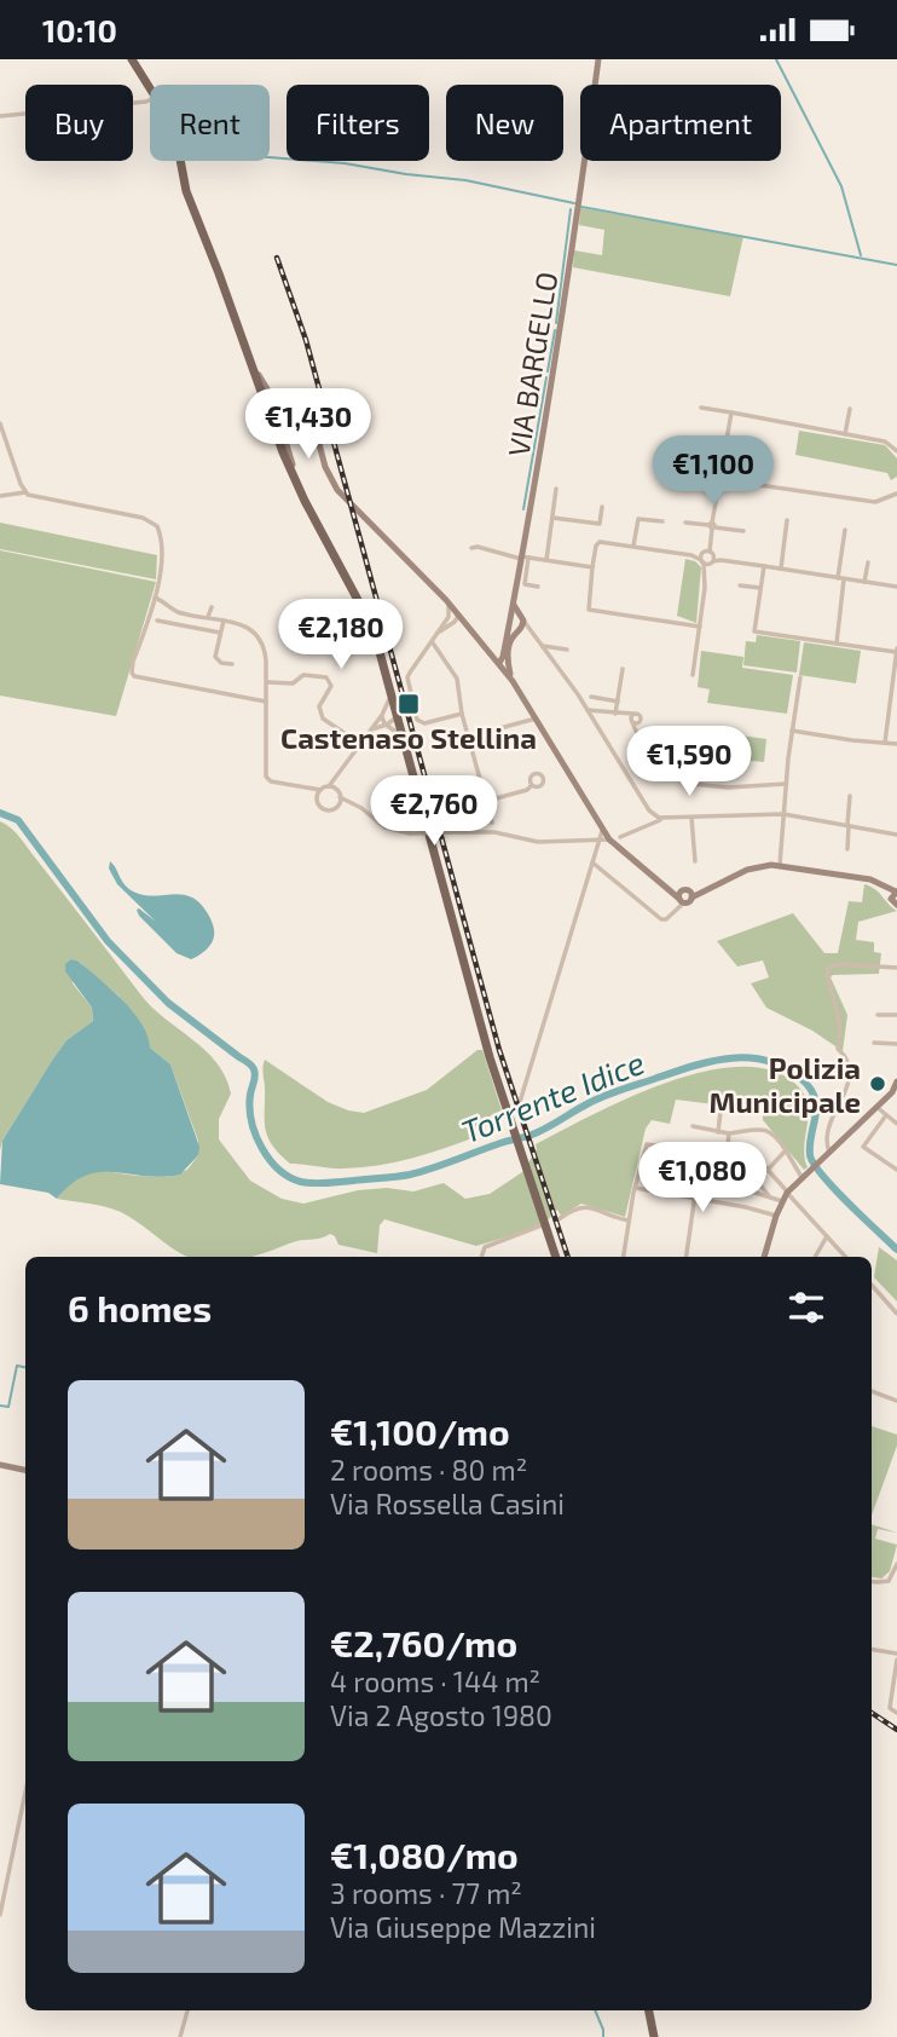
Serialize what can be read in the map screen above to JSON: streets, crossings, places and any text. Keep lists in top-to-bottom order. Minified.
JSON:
{"streets":{"street":["VIA BARGELLO"]},"water":["Torrente Idice"],"places":{"transit":["Castenaso Stellina"],"other":["Polizia Municipale"]},"page":{"status":"10:10","chip":["Buy","Rent","Filters","New","Apartment"],"price":["€1,430","€1,100","€2,180","€1,590","€2,760","€1,080"],"heading":"6 homes","list":[{"name":"€1,100/mo","note":"2 rooms · 80 m² · Via Rossella Casini"},{"name":"€2,760/mo","note":"4 rooms · 144 m² · Via 2 Agosto 1980"},{"name":"€1,080/mo","note":"3 rooms · 77 m² · Via Giuseppe Mazzini"}]}}
